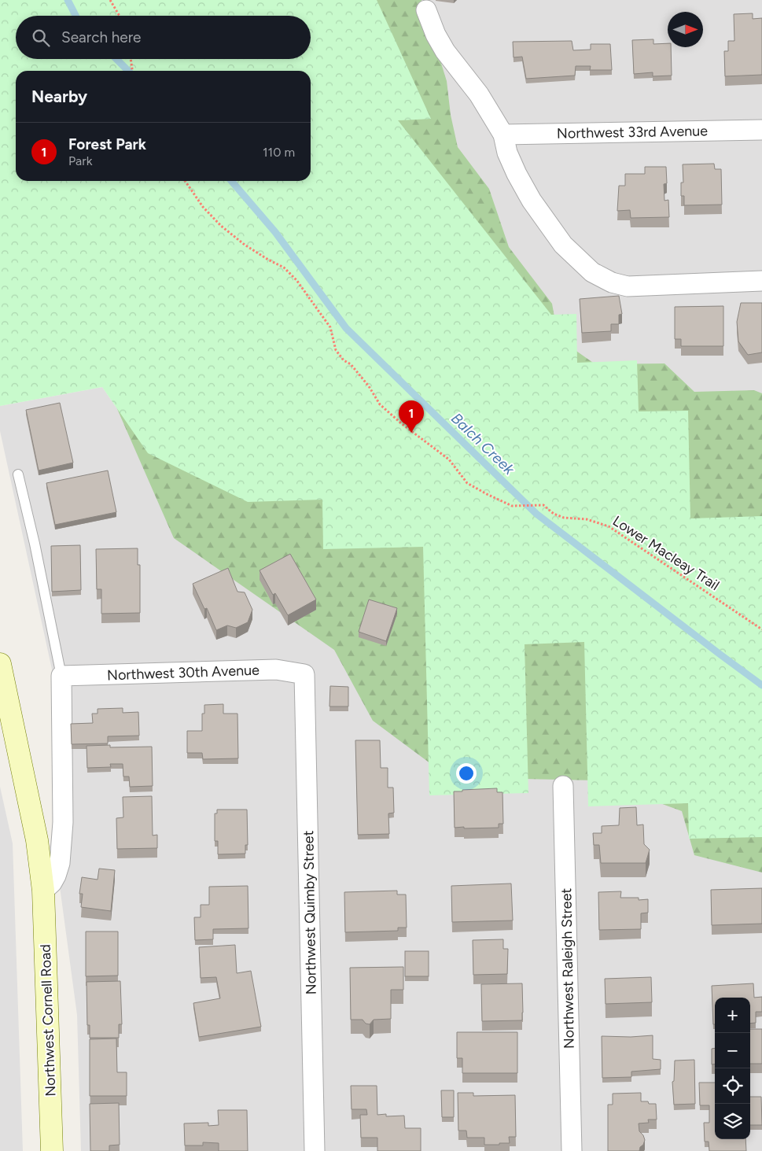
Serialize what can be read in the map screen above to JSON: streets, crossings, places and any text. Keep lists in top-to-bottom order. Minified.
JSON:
{"streets":{"main road":["Northwest Cornell Road"],"street":["Northwest 33rd Avenue","Northwest 30th Avenue","Northwest Quimby Street","Northwest Raleigh Street"],"path":["Lower Macleay Trail"]},"crossings":[["Northwest 30th Avenue","Northwest Quimby Street"]],"water":["Balch Creek"],"north":"right","page":{"search":"Search here","heading":"Nearby","list":[{"mark":"1","name":"Forest Park","note":"Park","value":"110 m"}],"pins":"1","map_buttons":["+","−"]}}
